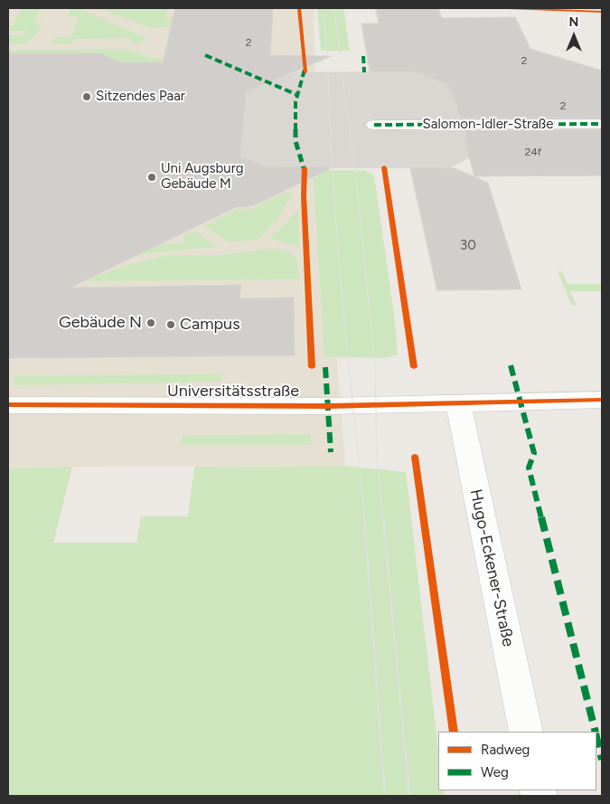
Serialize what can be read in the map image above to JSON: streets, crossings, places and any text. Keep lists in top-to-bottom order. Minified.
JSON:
{"streets":{"street":["Salomon-Idler-Straße","Universitätsstraße","Hugo-Eckener-Straße"]},"crossings":[["Universitätsstraße","Hugo-Eckener-Straße"]],"places":["Sitzendes Paar","Uni Augsburg Gebäude M","Gebäude N","Campus"],"house_numbers":["2","2","2","24f","30"],"legend":["Radweg","Weg"],"north":"top"}
